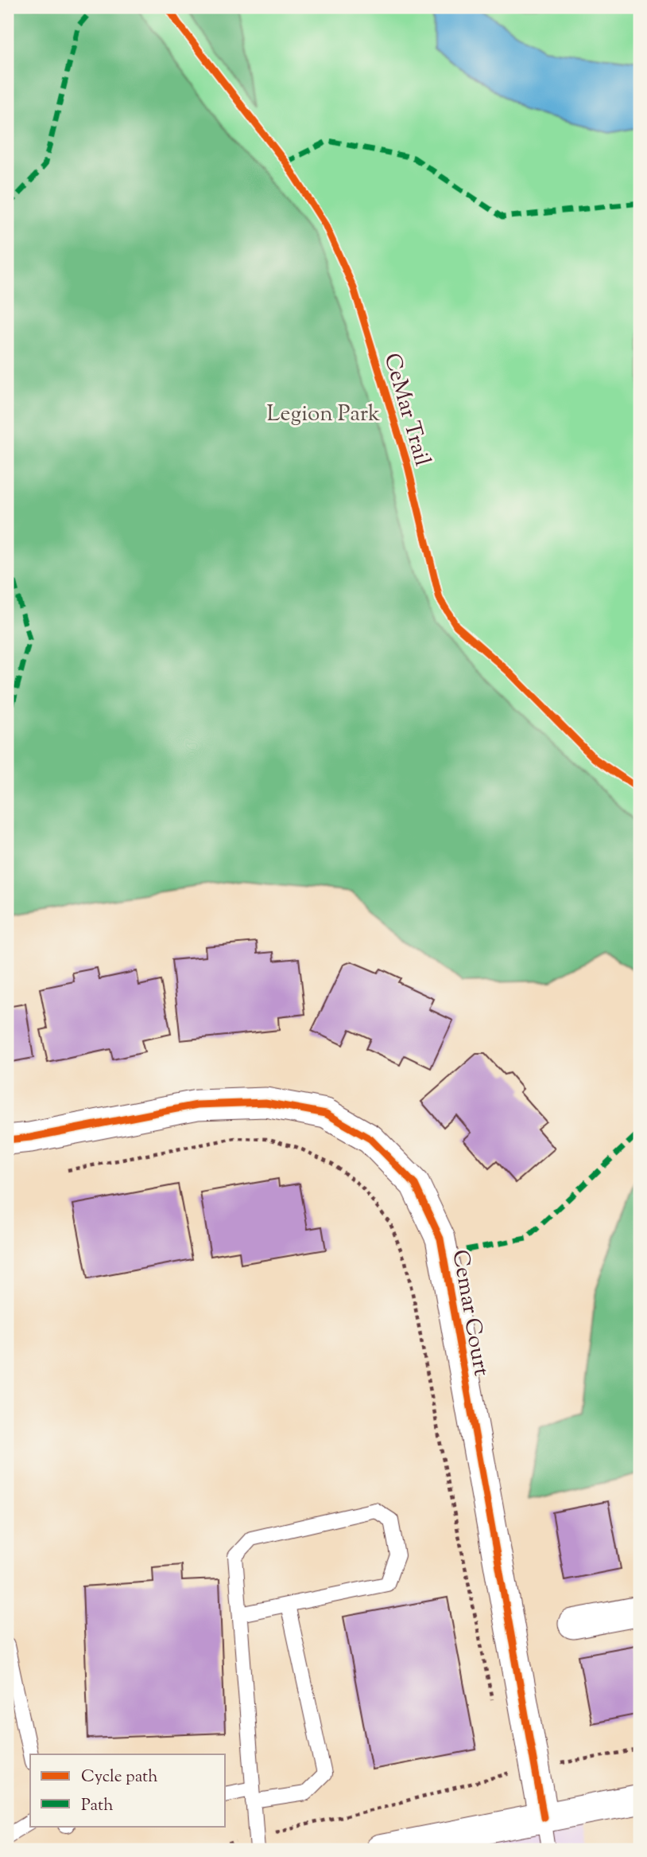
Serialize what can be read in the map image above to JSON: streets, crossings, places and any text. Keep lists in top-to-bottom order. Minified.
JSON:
{"streets":{"street":["Cemar Court"],"cycle path":["CeMar Trail"]},"parks":["Legion Park"],"legend":["Cycle path","Path"]}
